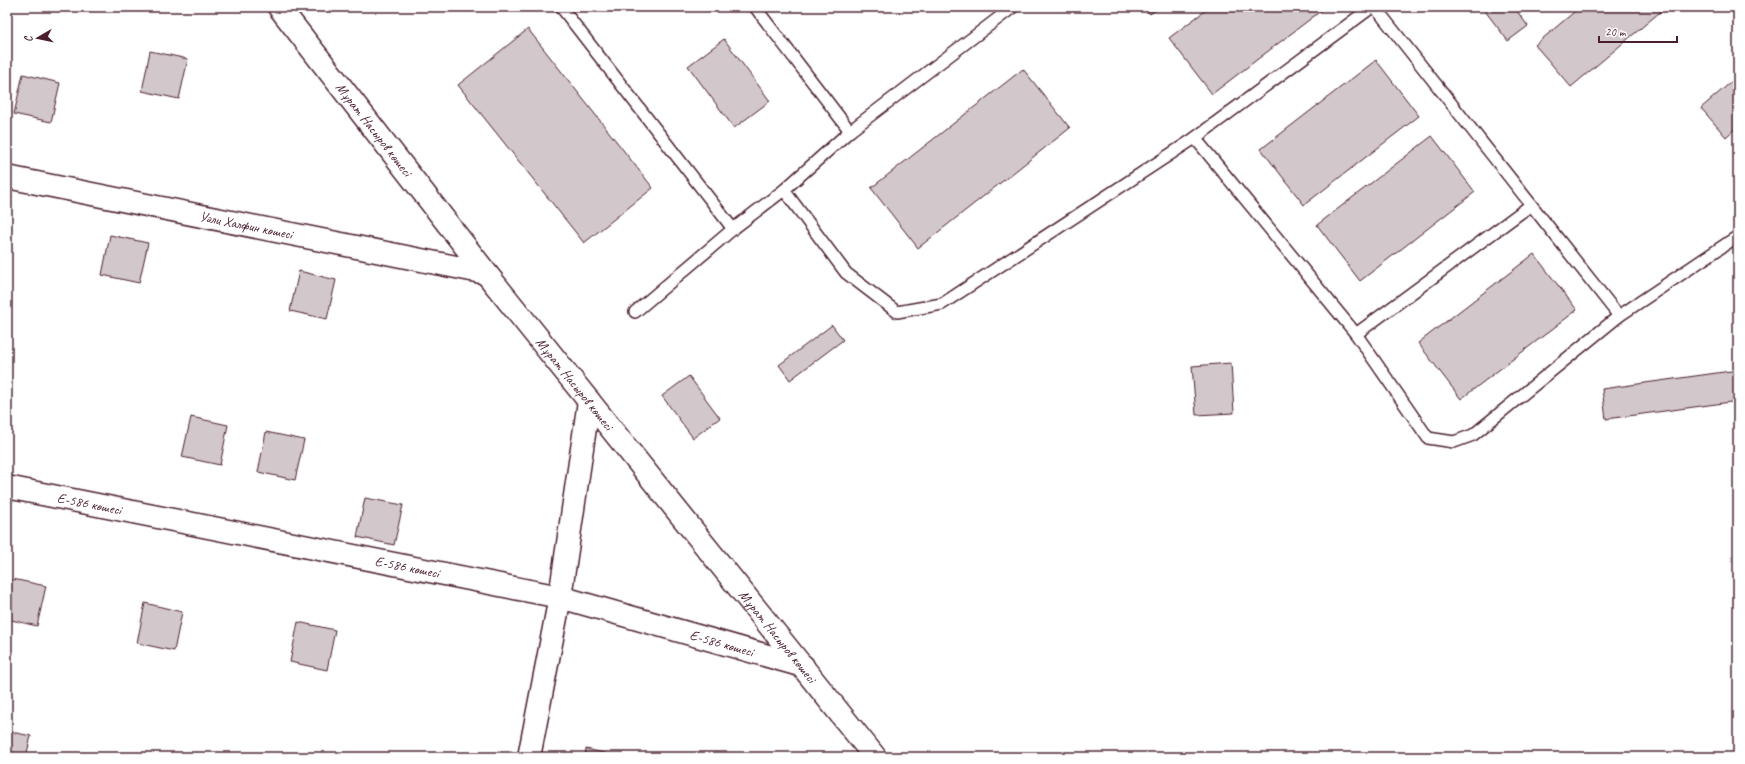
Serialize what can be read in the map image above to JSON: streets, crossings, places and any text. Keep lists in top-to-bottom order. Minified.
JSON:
{"streets":{"street":["Мұрат Насыров көшесі","Уәли Халфин көшесі","Е-586 көшесі"]},"crossings":[["Мұрат Насыров көшесі","Уәли Халфин көшесі"],["Мұрат Насыров көшесі","Е-586 көшесі"]],"scale_bar":"20 m","north":"left"}
